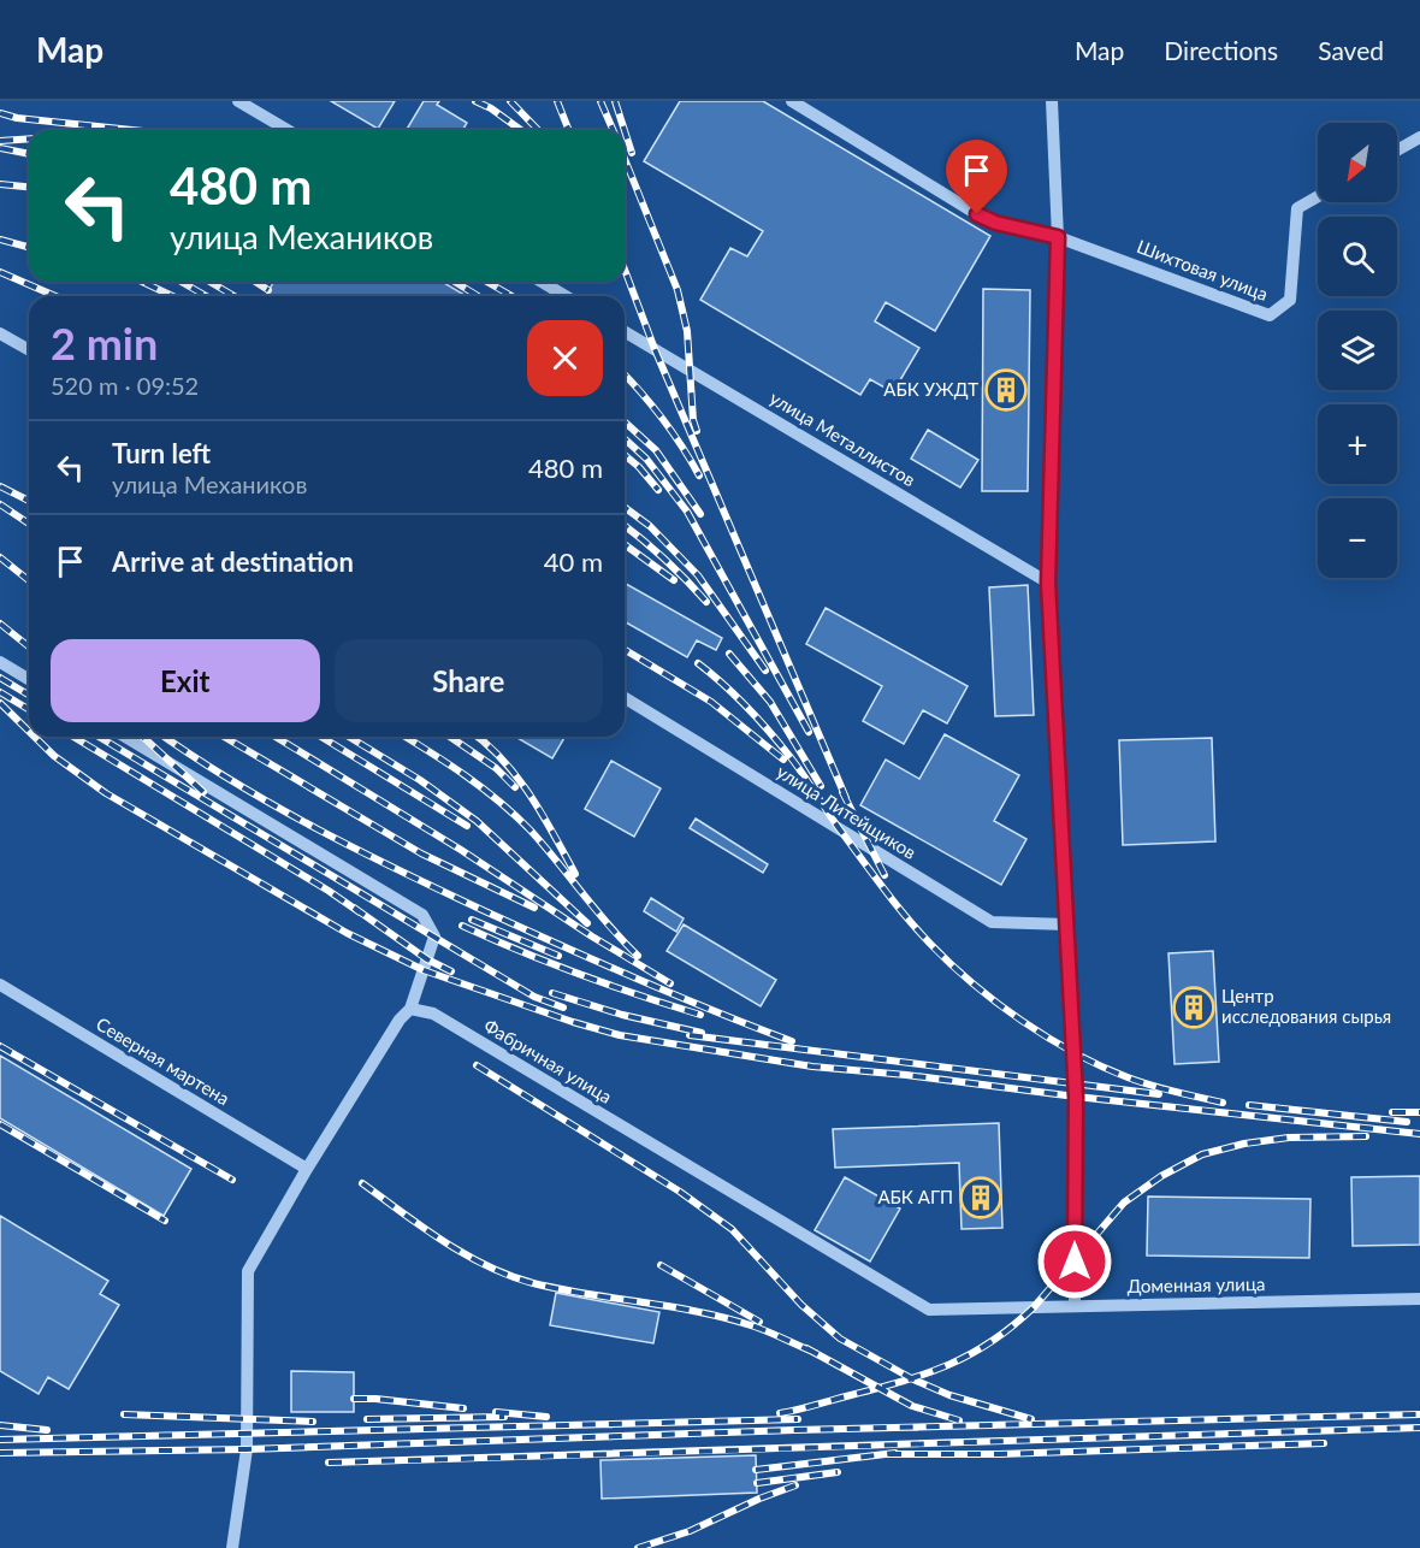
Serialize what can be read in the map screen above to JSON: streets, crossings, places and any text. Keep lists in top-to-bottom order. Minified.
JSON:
{"streets":{"street":["Шихтовая улица","улица Металлистов","улица Литейщиков","Северная мартена","Фабричная улица","Доменная улица"]},"crossings":[["Фабричная улица","Доменная улица"]],"places":{"building":["АБК УЖДТ","Центр исследования сырья","АБК АГП"]},"north":"bottom left","page":{"header":"Map","nav":["Map","Directions","Saved"],"map_buttons":["+","−"],"turn":["480 m","улица Механиков"],"heading":["2 min","520 m · 09:52"],"list":[{"name":"Turn left","note":"улица Механиков","value":"480 m"},{"name":"Arrive at destination","value":"40 m"}],"buttons":["Exit","Share"]}}
